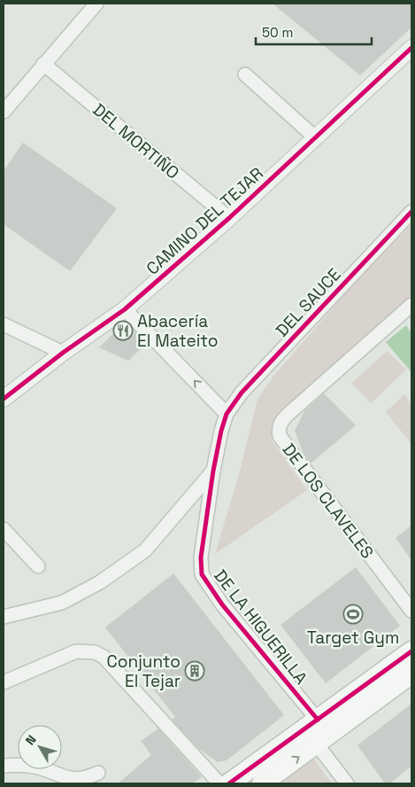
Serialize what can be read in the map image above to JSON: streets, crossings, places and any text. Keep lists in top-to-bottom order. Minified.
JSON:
{"streets":{"street":["DEL MORTIÑO","CAMINO DEL TEJAR","DEL SAUCE","DE LOS CLAVELES","DE LA HIGUERILLA"]},"crossings":[["DEL MORTIÑO","CAMINO DEL TEJAR"],["DEL SAUCE","DE LA HIGUERILLA"]],"places":{"restaurant":["Abacería El Mateito"],"sports":["Target Gym"],"building":["Conjunto El Tejar"]},"scale_bar":"50 m","north":"top left"}
